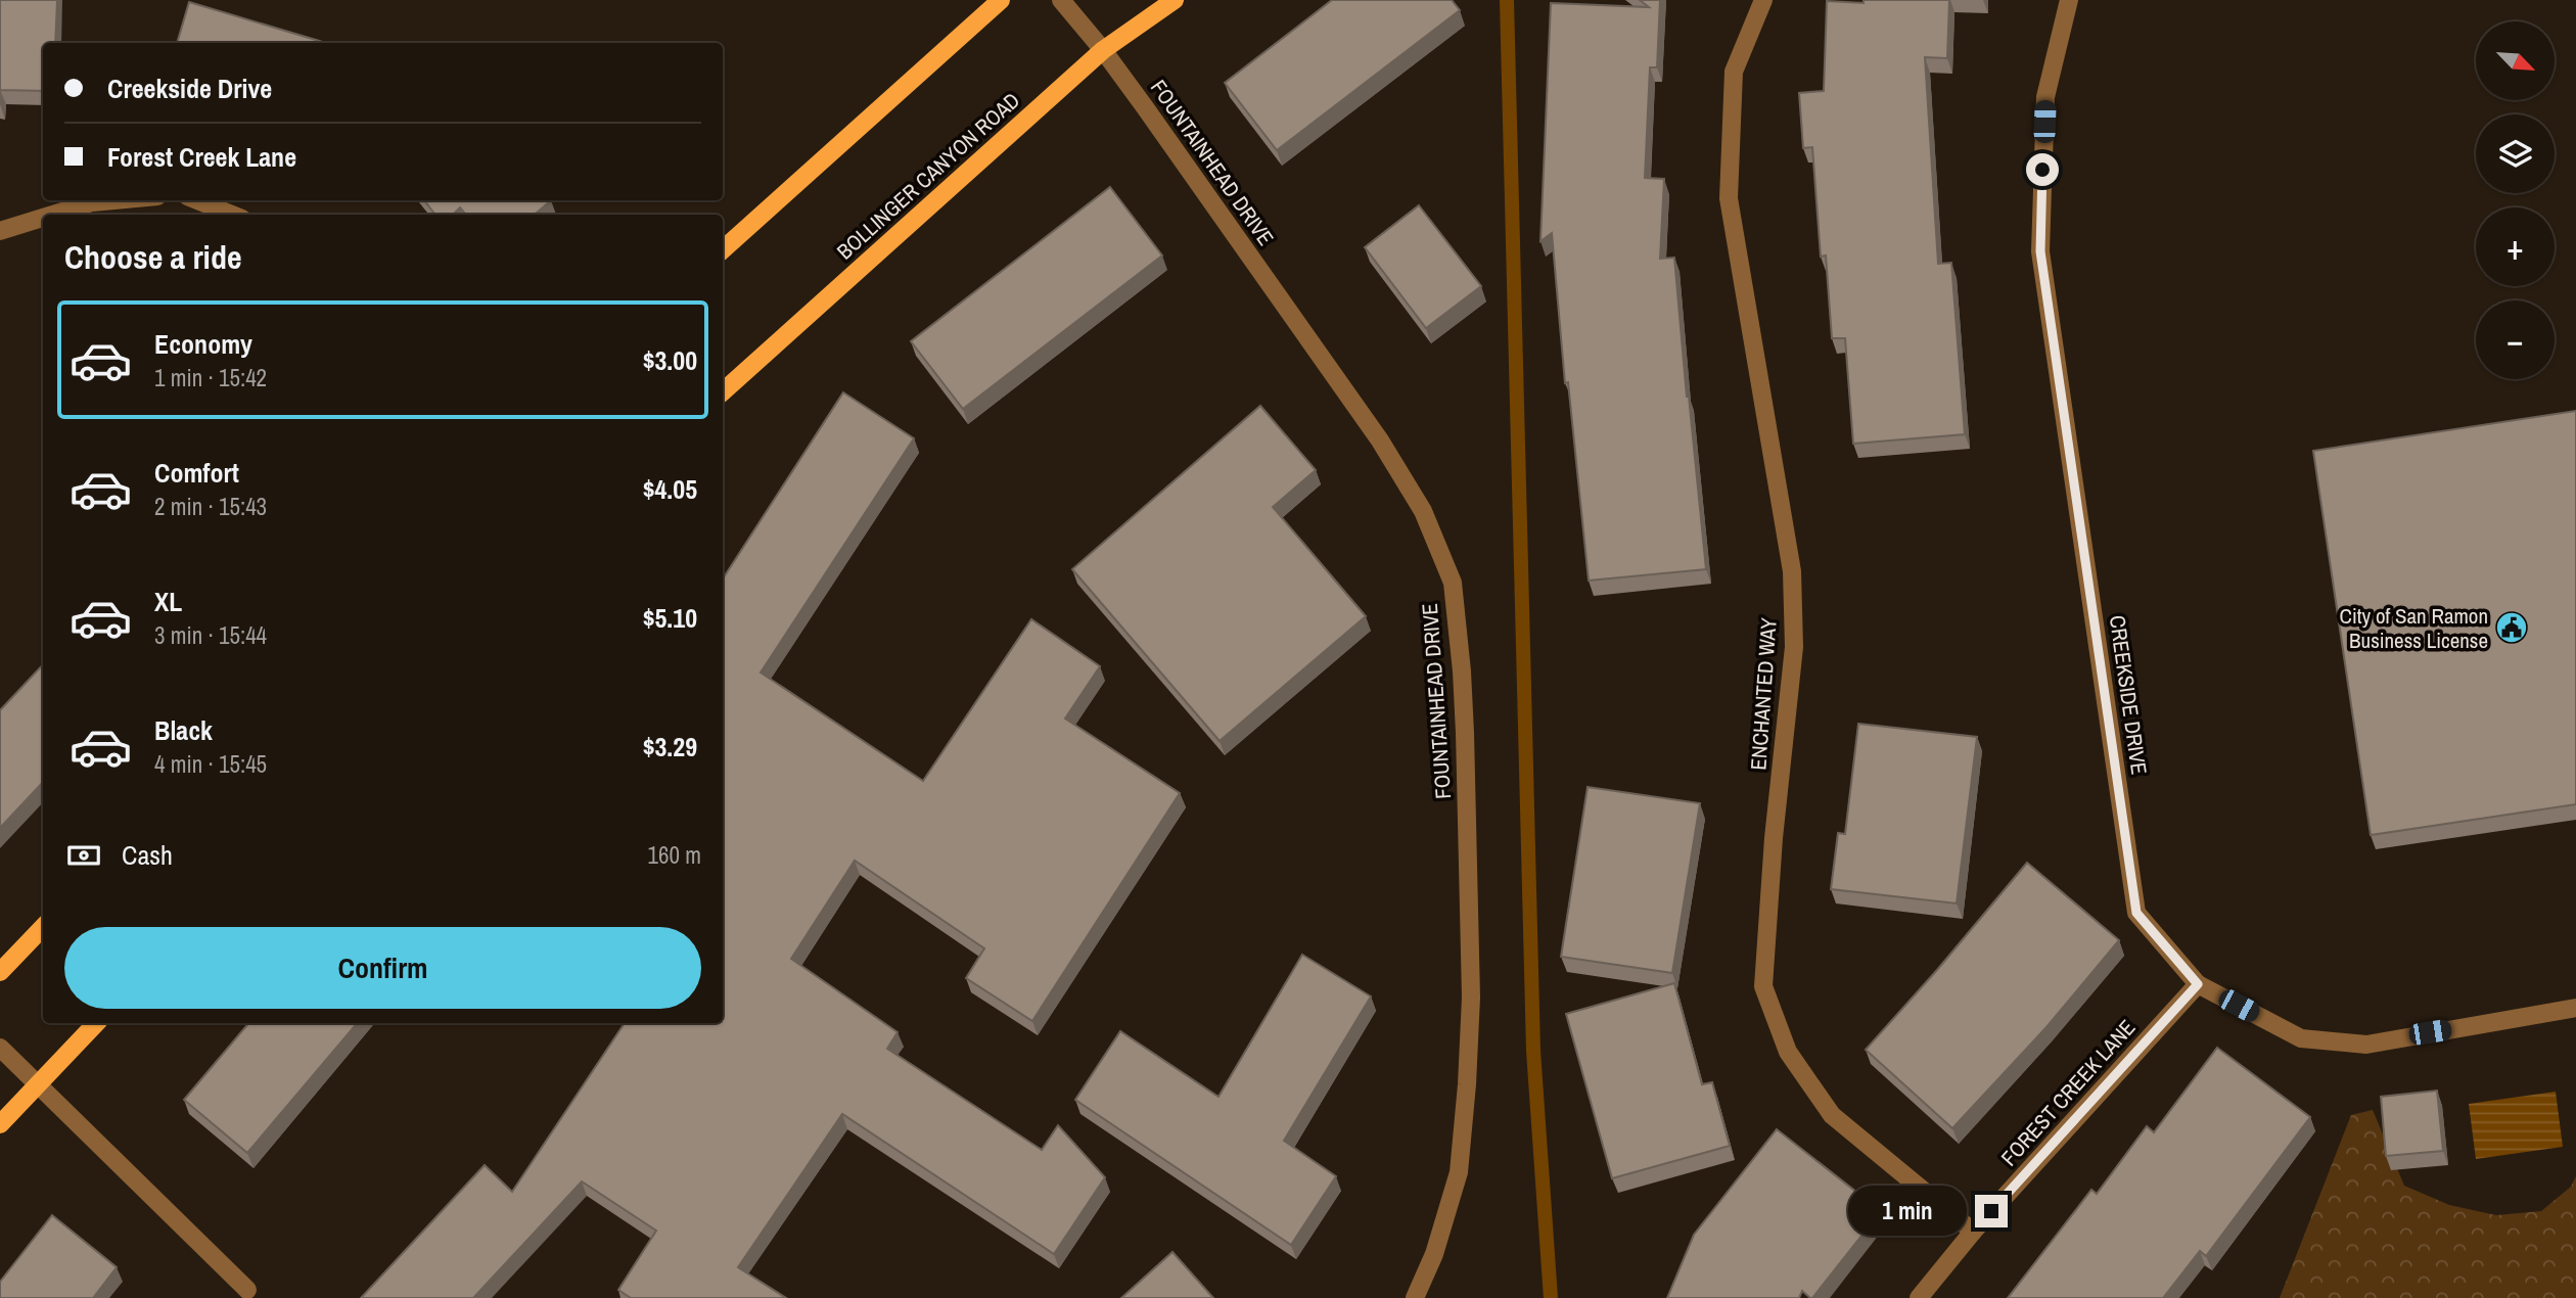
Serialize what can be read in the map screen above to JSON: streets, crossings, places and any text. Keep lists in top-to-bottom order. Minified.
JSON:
{"streets":{"main road":["BOLLINGER CANYON ROAD"],"street":["FOUNTAINHEAD DRIVE","ENCHANTED WAY","CREEKSIDE DRIVE","FOREST CREEK LANE"]},"crossings":[["FOUNTAINHEAD DRIVE","BOLLINGER CANYON ROAD"],["ENCHANTED WAY","FOREST CREEK LANE"],["CREEKSIDE DRIVE","FOREST CREEK LANE"]],"places":{"public building":["City of San Ramon Business License"]},"north":"bottom right","page":{"map_buttons":["+","−"],"banner":["Creekside Drive","Forest Creek Lane"],"heading":"Choose a ride","list":[{"name":"Economy","note":"1 min · 15:42","value":"$3.00"},{"name":"Comfort","note":"2 min · 15:43","value":"$4.05"},{"name":"XL","note":"3 min · 15:44","value":"$5.10"},{"name":"Black","note":"4 min · 15:45","value":"$3.29"}],"pay":["Cash","160 m"],"buttons":"Confirm","bubble":"1 min"}}
